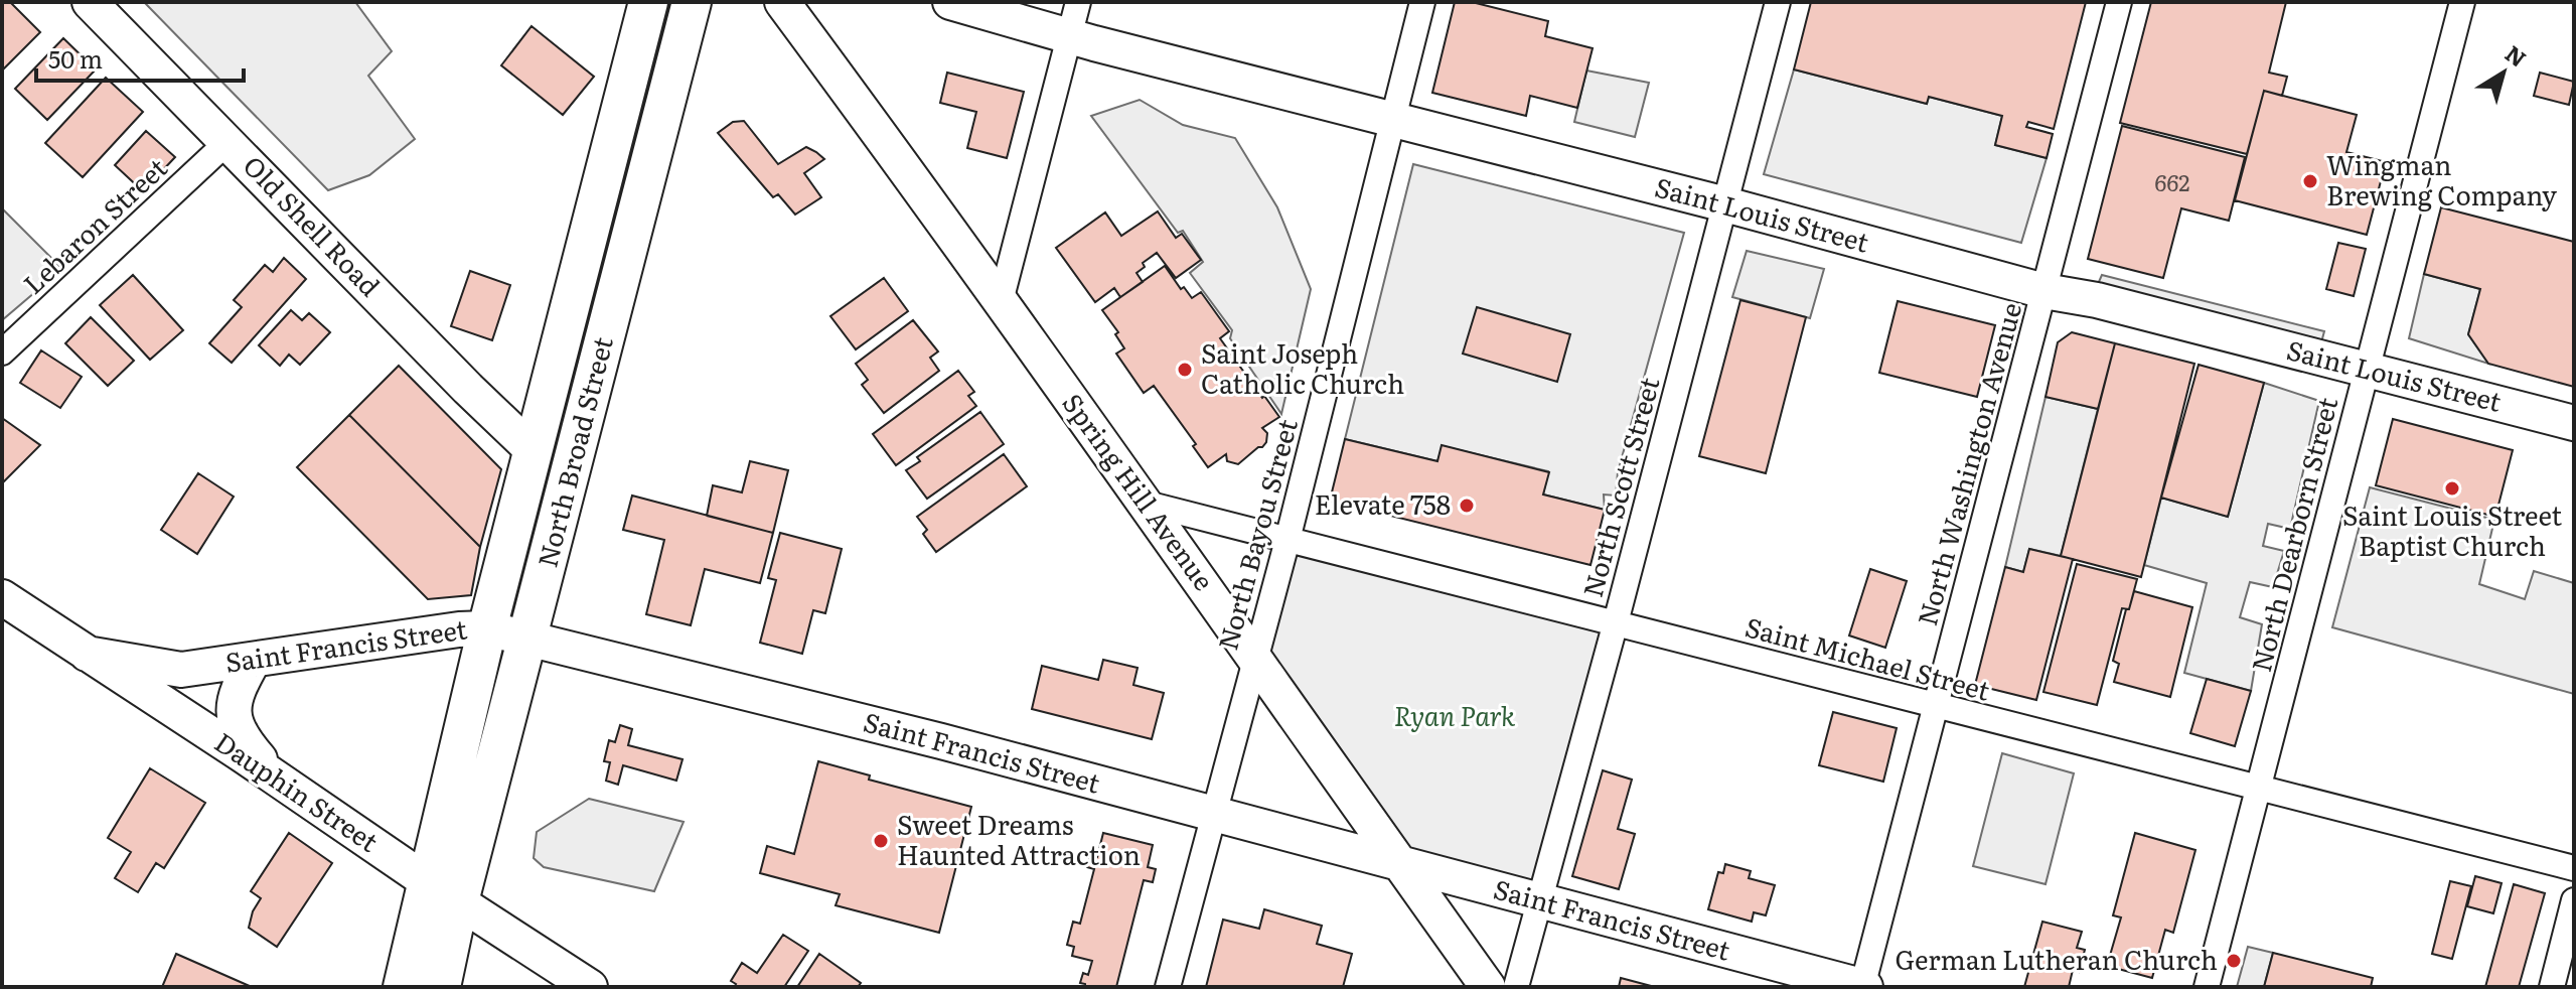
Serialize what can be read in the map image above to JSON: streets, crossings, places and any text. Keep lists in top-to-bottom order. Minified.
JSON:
{"streets":{"main road":["North Broad Street"],"street":["Saint Louis Street","Lebaron Street","Old Shell Road","North Washington Avenue","North Scott Street","Spring Hill Avenue","North Bayou Street","North Dearborn Street","Saint Francis Street","Saint Michael Street","Dauphin Street"]},"crossings":[["Saint Louis Street","North Washington Avenue"],["Saint Louis Street","North Scott Street"],["Saint Louis Street","North Bayou Street"],["Saint Louis Street","North Dearborn Street"],["Lebaron Street","Old Shell Road"],["Old Shell Road","North Broad Street"],["North Broad Street","Saint Francis Street"],["North Broad Street","Dauphin Street"],["North Washington Avenue","Saint Francis Street"],["North Washington Avenue","Saint Michael Street"],["North Scott Street","Saint Francis Street"],["North Scott Street","Saint Michael Street"],["Spring Hill Avenue","North Bayou Street"],["Spring Hill Avenue","Saint Francis Street"],["Spring Hill Avenue","Saint Michael Street"],["North Bayou Street","Saint Francis Street"],["North Bayou Street","Saint Michael Street"],["North Dearborn Street","Saint Michael Street"],["Saint Francis Street","Dauphin Street"]],"parks":["Ryan Park"],"places":["Wingman Brewing Company","Saint Joseph Catholic Church","Saint Louis Street Baptist Church","Elevate 758","Sweet Dreams Haunted Attraction","German Lutheran Church"],"house_numbers":["662"],"scale_bar":"50 m","north":"top right"}
